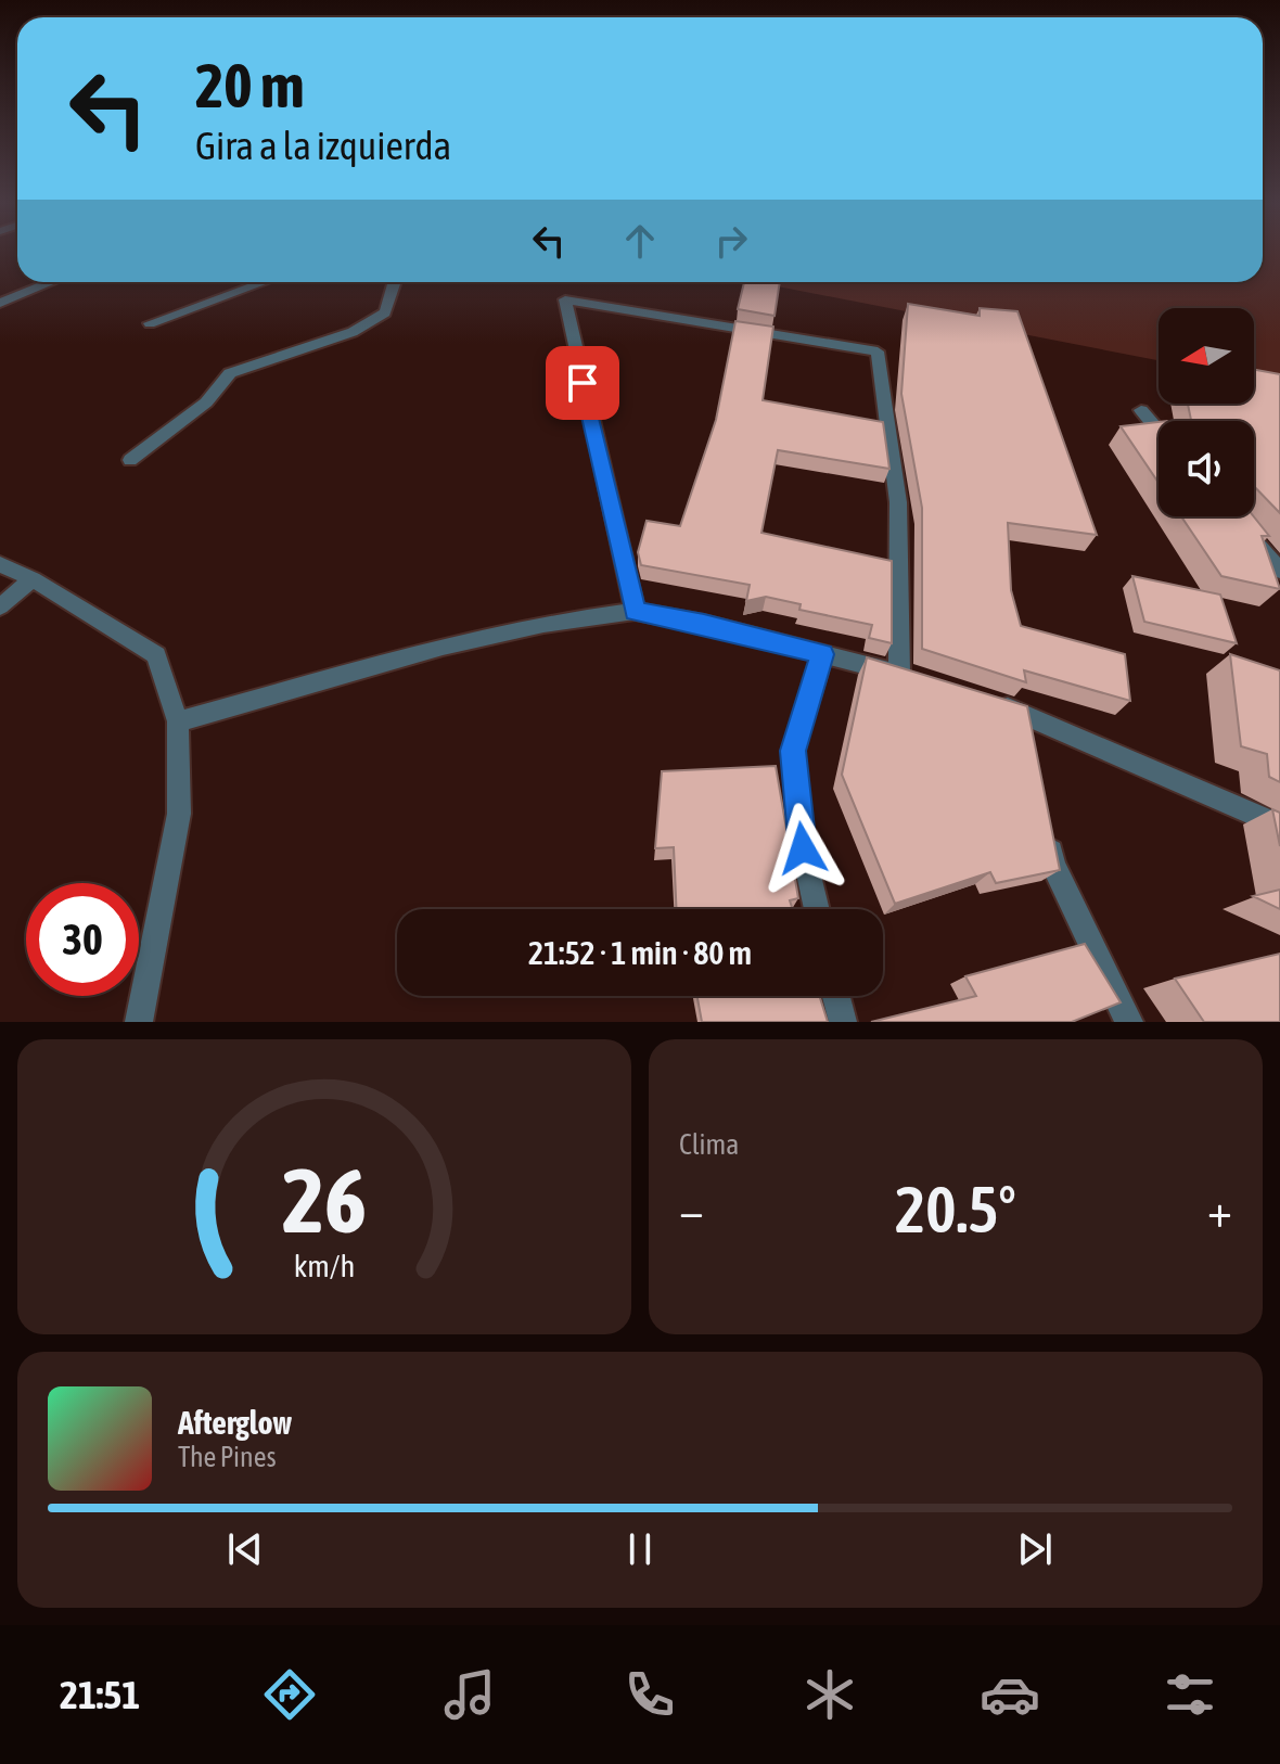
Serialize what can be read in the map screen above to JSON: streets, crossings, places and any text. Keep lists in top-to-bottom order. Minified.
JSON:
{"north":"left","page":{"turn":["20 m","Gira a la izquierda"],"limit":"30","trip":"21:52 · 1 min · 80 m","tile":"Clima","heat":["−","20.5°","+"],"song":["Afterglow","The Pines"],"tabs":"21:51","gauge":["26","km/h"]}}
